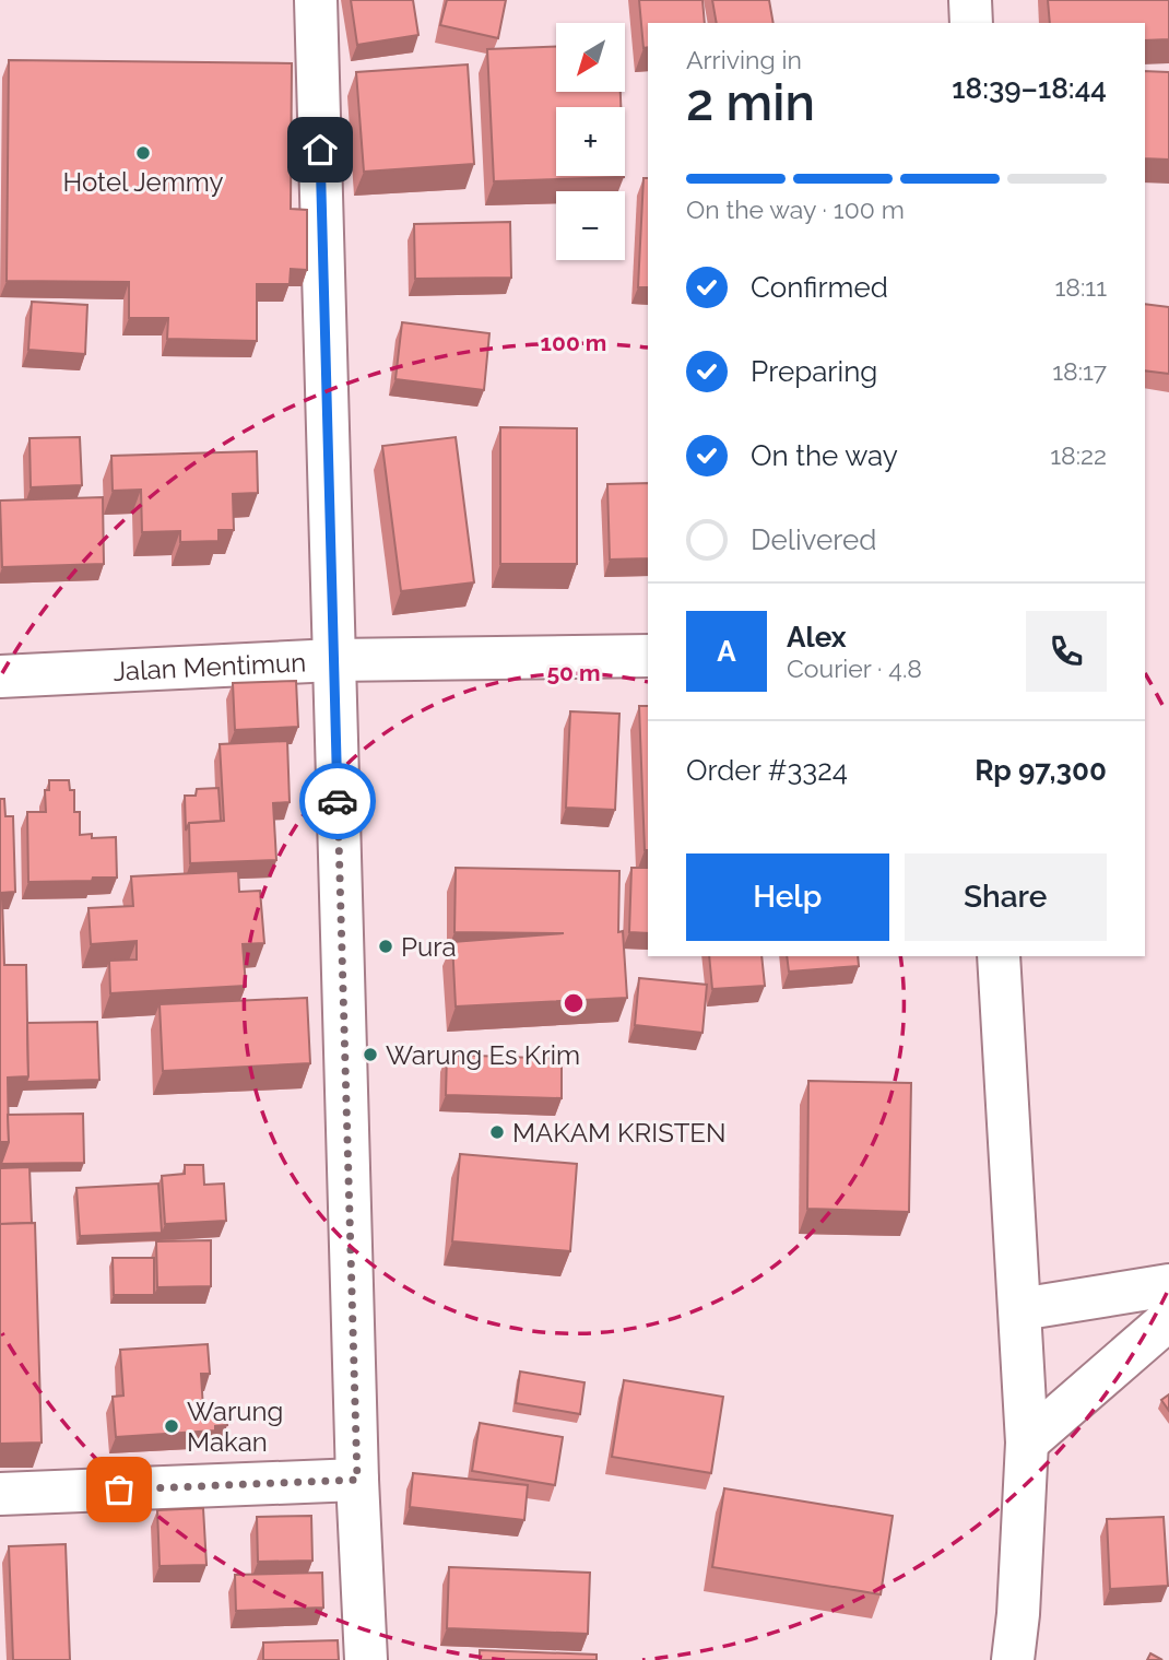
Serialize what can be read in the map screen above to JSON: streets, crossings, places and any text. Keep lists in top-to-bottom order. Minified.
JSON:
{"streets":{"street":["Jalan Mentimun"]},"places":["Hotel Jemmy","Pura","Warung Es Krim","MAKAM KRISTEN","Warung Makan"],"north":"bottom left","page":{"map_buttons":["+","−"],"heading":["2 min","Arriving in","18:39–18:44"],"panel":["Alex","Courier · 4.8","Order #3324","Rp 97,300"],"bar":"On the way · 100 m","list":[["Confirmed","18:11"],["Preparing","18:17"],["On the way","18:22"],"Delivered"],"round":"A","buttons":["Help","Share"]},"rings":["100 m","50 m"]}
